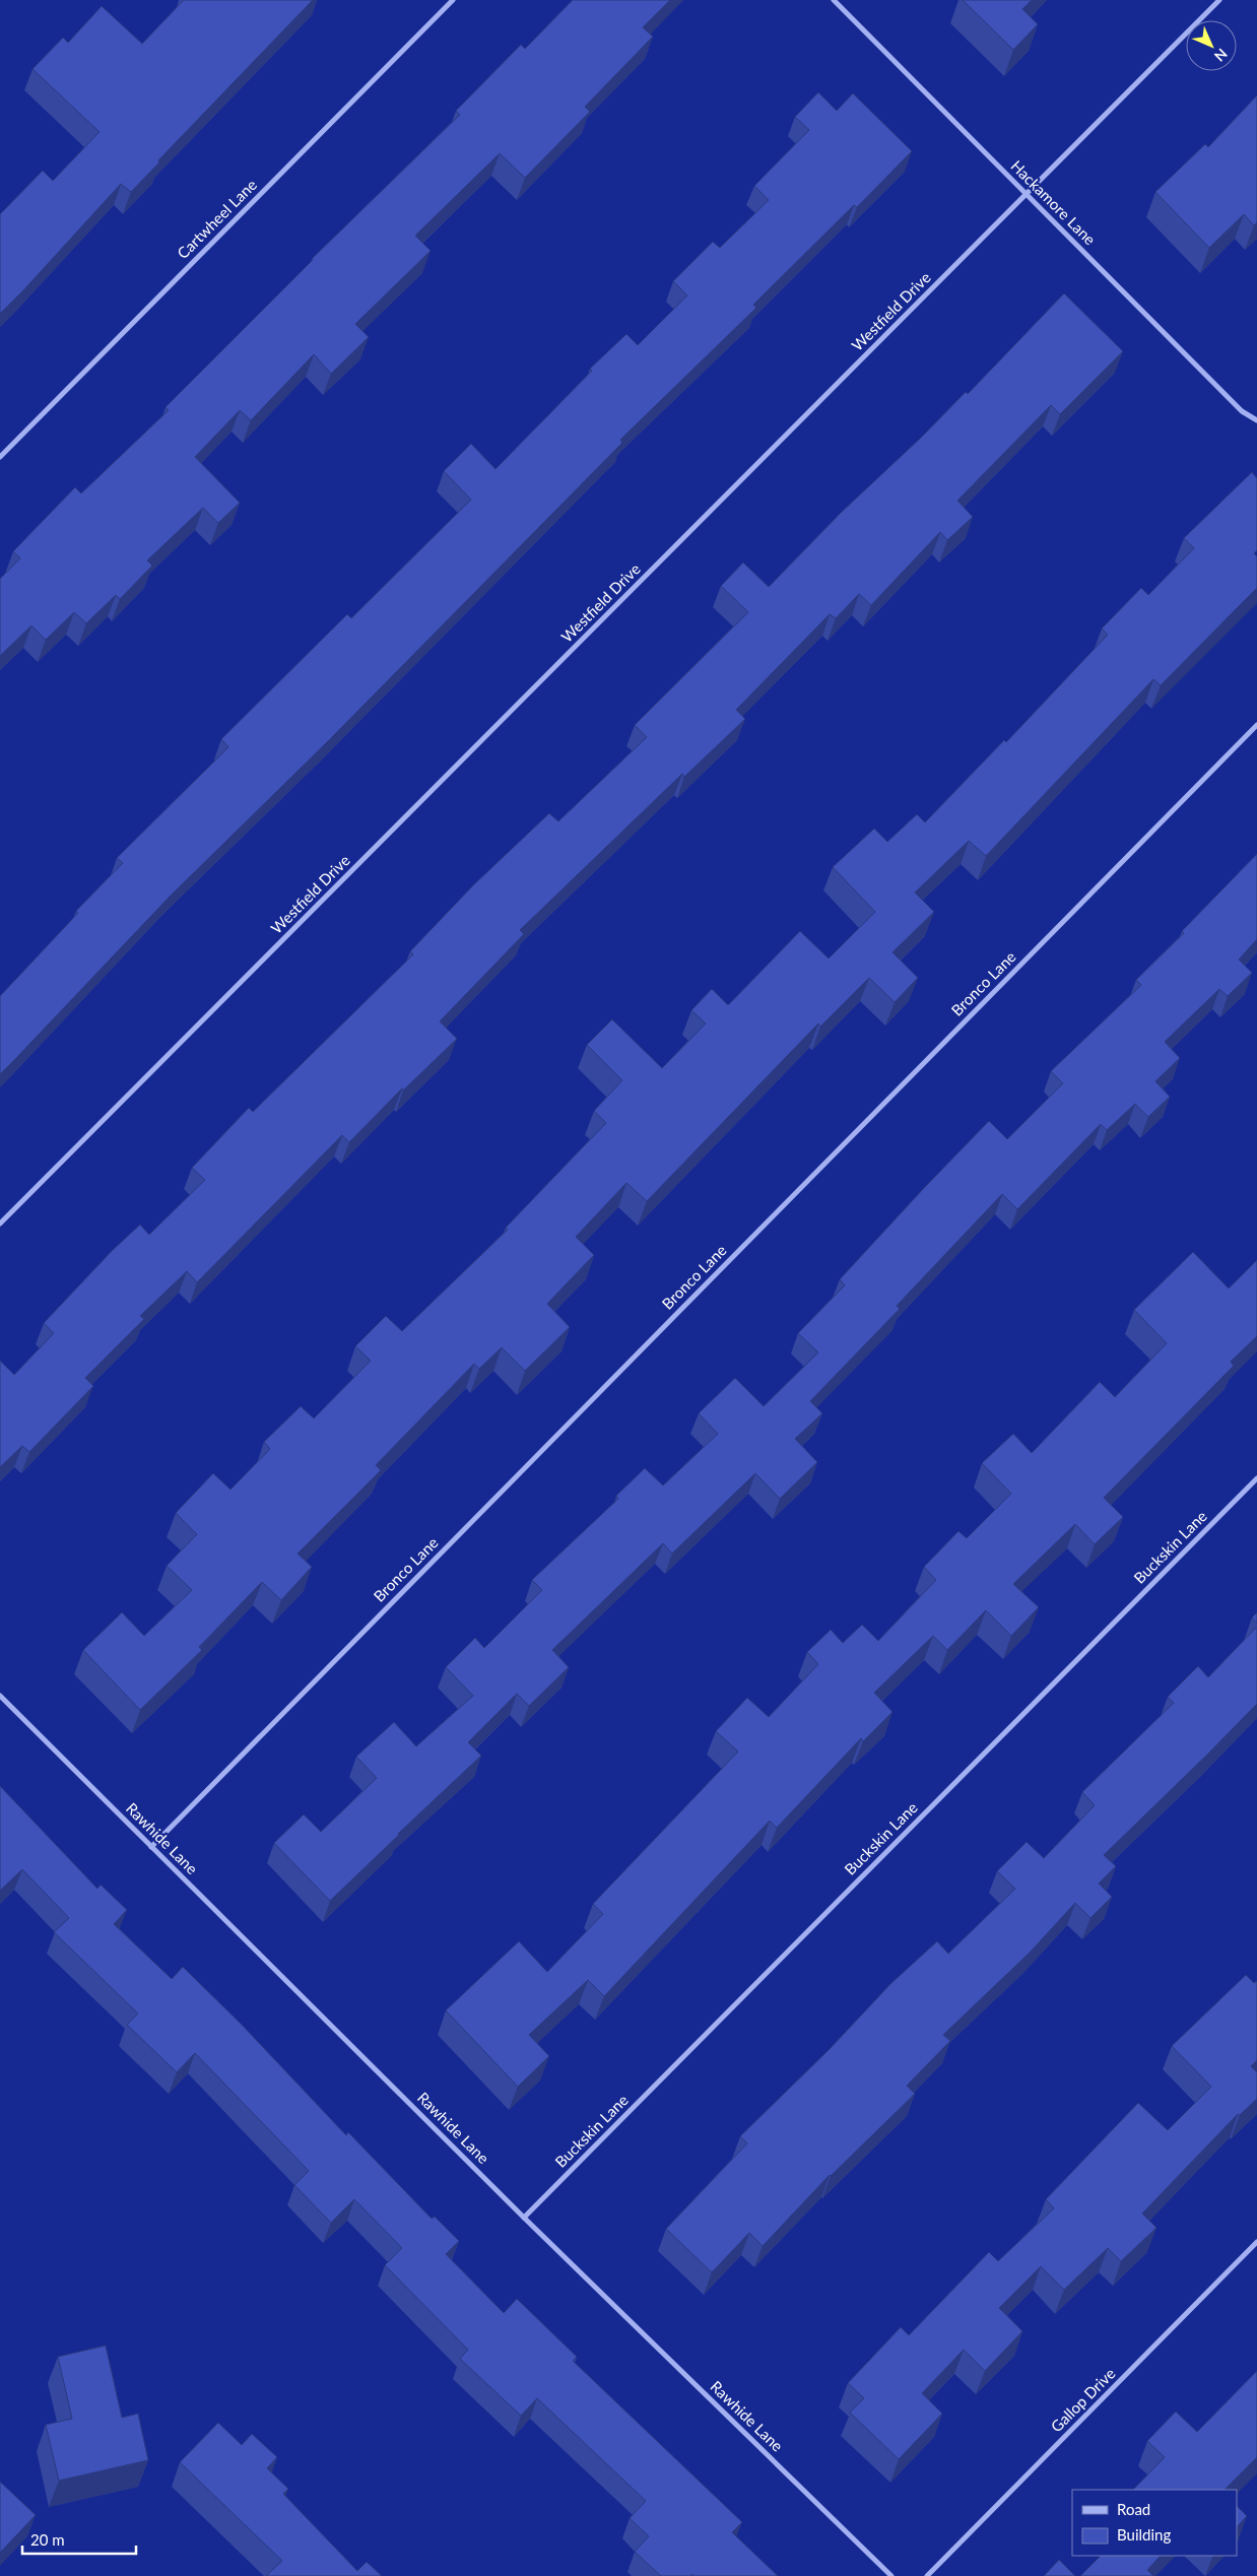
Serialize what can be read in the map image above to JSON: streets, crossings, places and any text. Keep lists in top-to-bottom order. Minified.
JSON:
{"streets":{"street":["Hackamore Lane","Cartwheel Lane","Westfield Drive","Bronco Lane","Buckskin Lane","Rawhide Lane","Gallop Drive"]},"crossings":[["Hackamore Lane","Westfield Drive"],["Bronco Lane","Rawhide Lane"],["Buckskin Lane","Rawhide Lane"]],"legend":["Road","Building"],"scale_bar":"20 m","north":"bottom right"}
